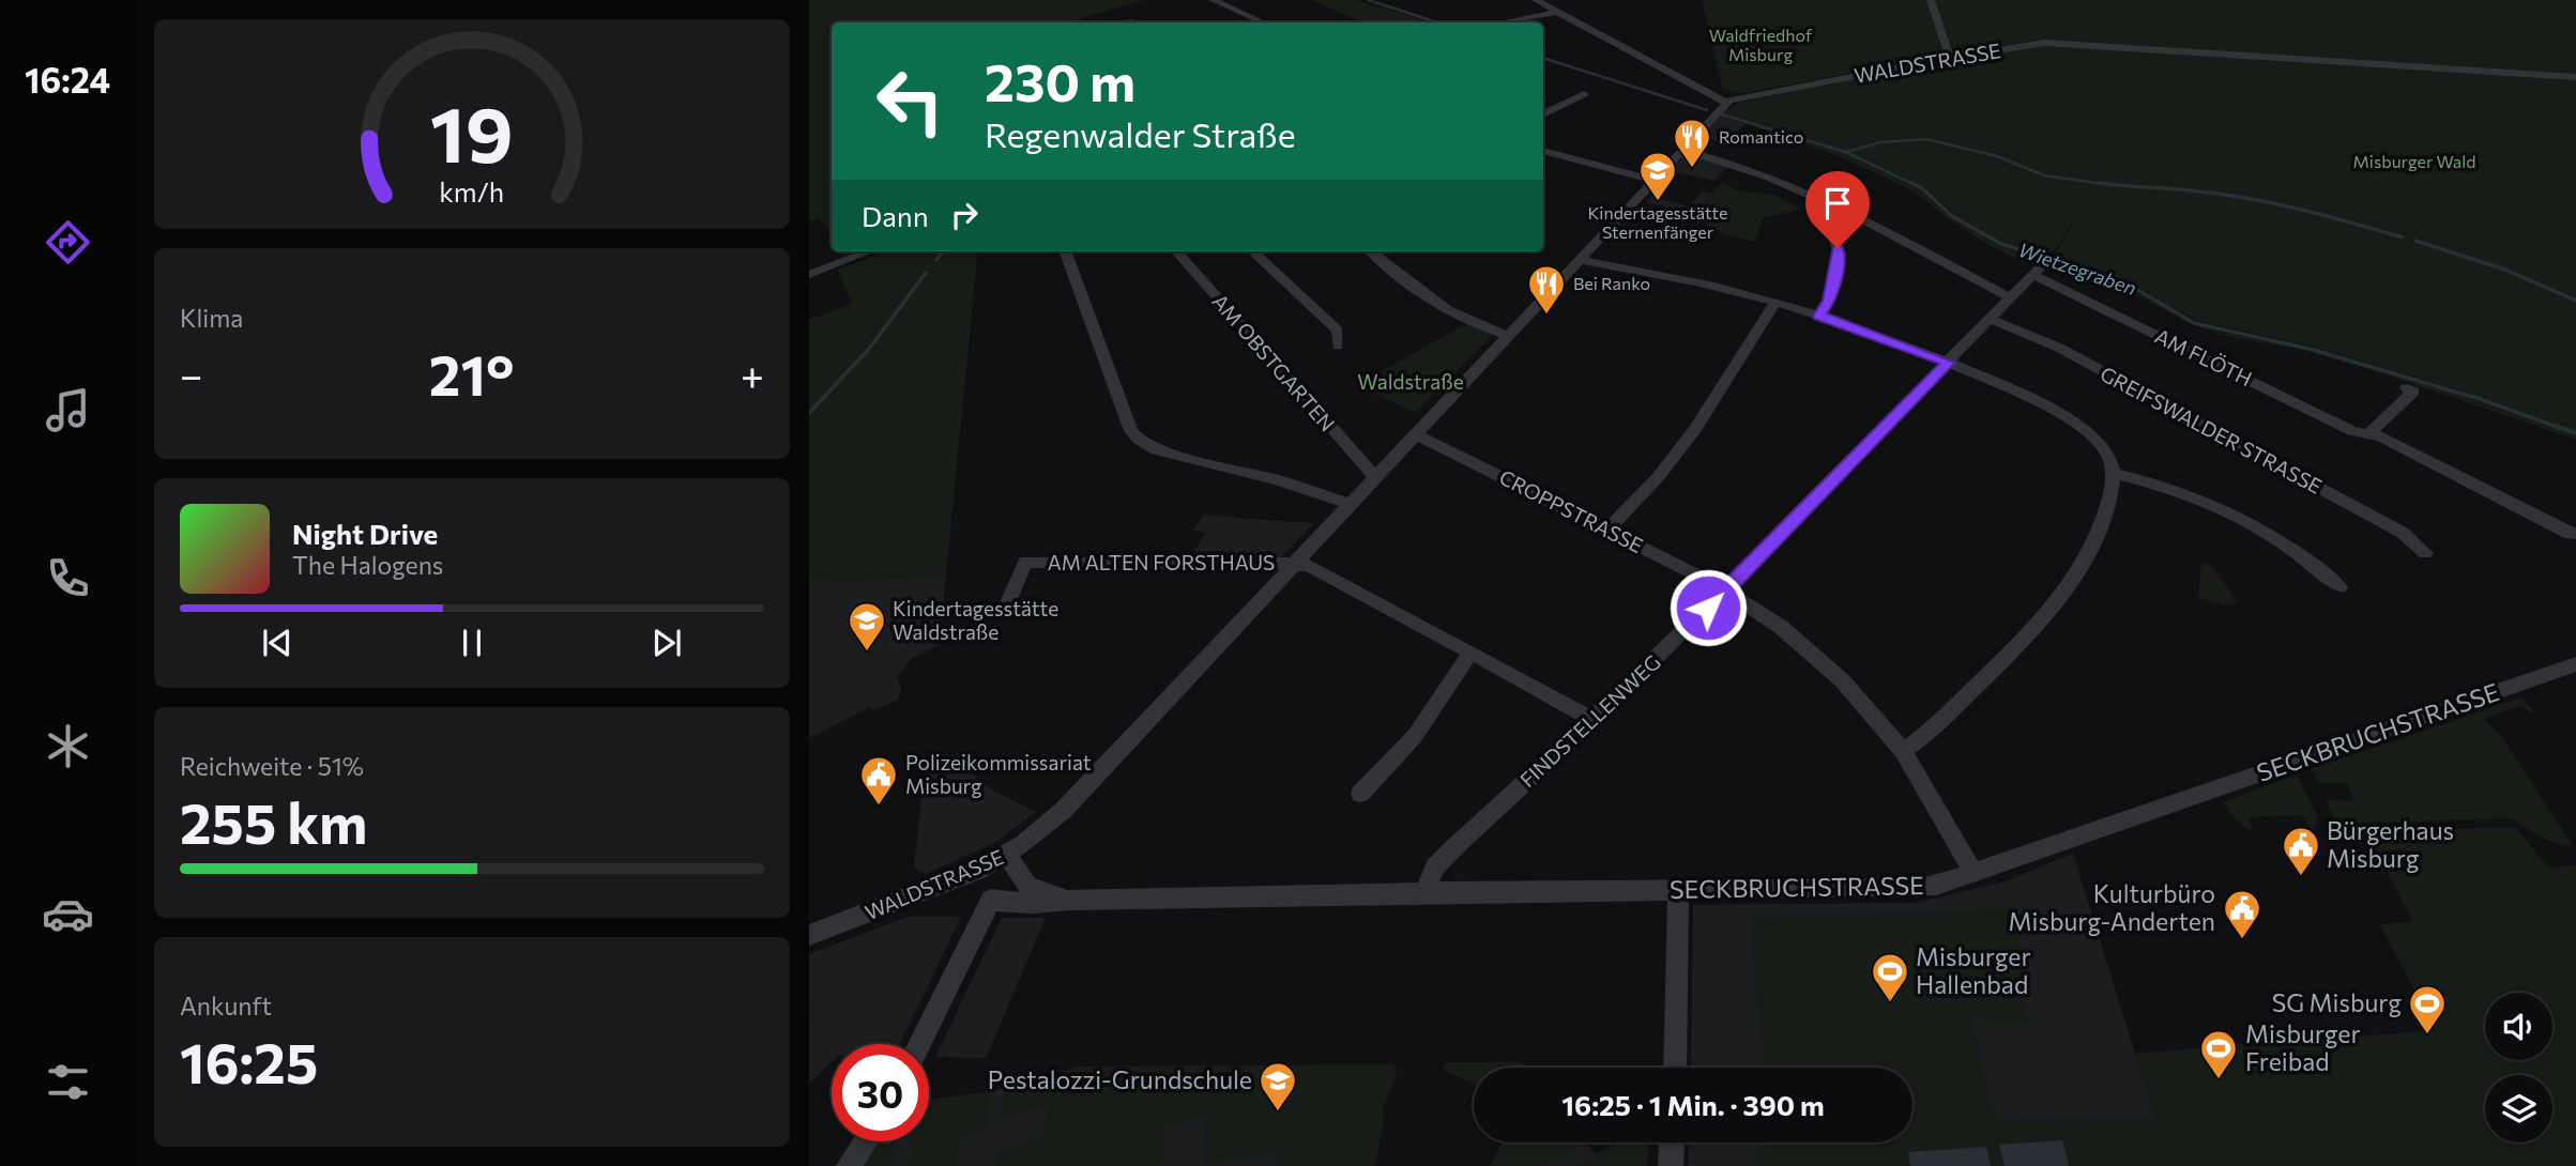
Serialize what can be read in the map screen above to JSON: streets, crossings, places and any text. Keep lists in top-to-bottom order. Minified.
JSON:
{"streets":{"street":["WALDSTRASSE","AM FLÖTH","AM OBSTGARTEN","GREIFSWALDER STRASSE","CROPPSTRASSE","AM ALTEN FORSTHAUS","FINDSTELLENWEG","SECKBRUCHSTRASSE"]},"crossings":[["WALDSTRASSE","AM OBSTGARTEN"],["WALDSTRASSE","CROPPSTRASSE"],["WALDSTRASSE","AM ALTEN FORSTHAUS"],["WALDSTRASSE","SECKBRUCHSTRASSE"],["AM FLÖTH","FINDSTELLENWEG"],["GREIFSWALDER STRASSE","FINDSTELLENWEG"],["CROPPSTRASSE","FINDSTELLENWEG"],["CROPPSTRASSE","SECKBRUCHSTRASSE"],["FINDSTELLENWEG","SECKBRUCHSTRASSE"]],"water":["Wietzegraben"],"parks":["Waldfriedhof Misburg","Misburger Wald","Waldstraße"],"places":{"restaurant":["Romantico","Bei Ranko"],"school or university":["Kindertagesstätte Sternenfänger","Kindertagesstätte Waldstraße","Pestalozzi-Grundschule"],"public building":["Polizeikommissariat Misburg","Bürgerhaus Misburg","Kulturbüro Misburg-Anderten"],"sports":["Misburger Hallenbad","SG Misburg","Misburger Freibad"]},"page":{"tabs":"16:24","turn":["230 m","Regenwalder Straße"],"then":"Dann","tile":["Klima",["Reichweite · 51%","255 km"],["Ankunft","16:25"]],"heat":["−","21°","+"],"song":["Night Drive","The Halogens"],"limit":"30","trip":"16:25 · 1 Min. · 390 m","gauge":["19","km/h"]}}
